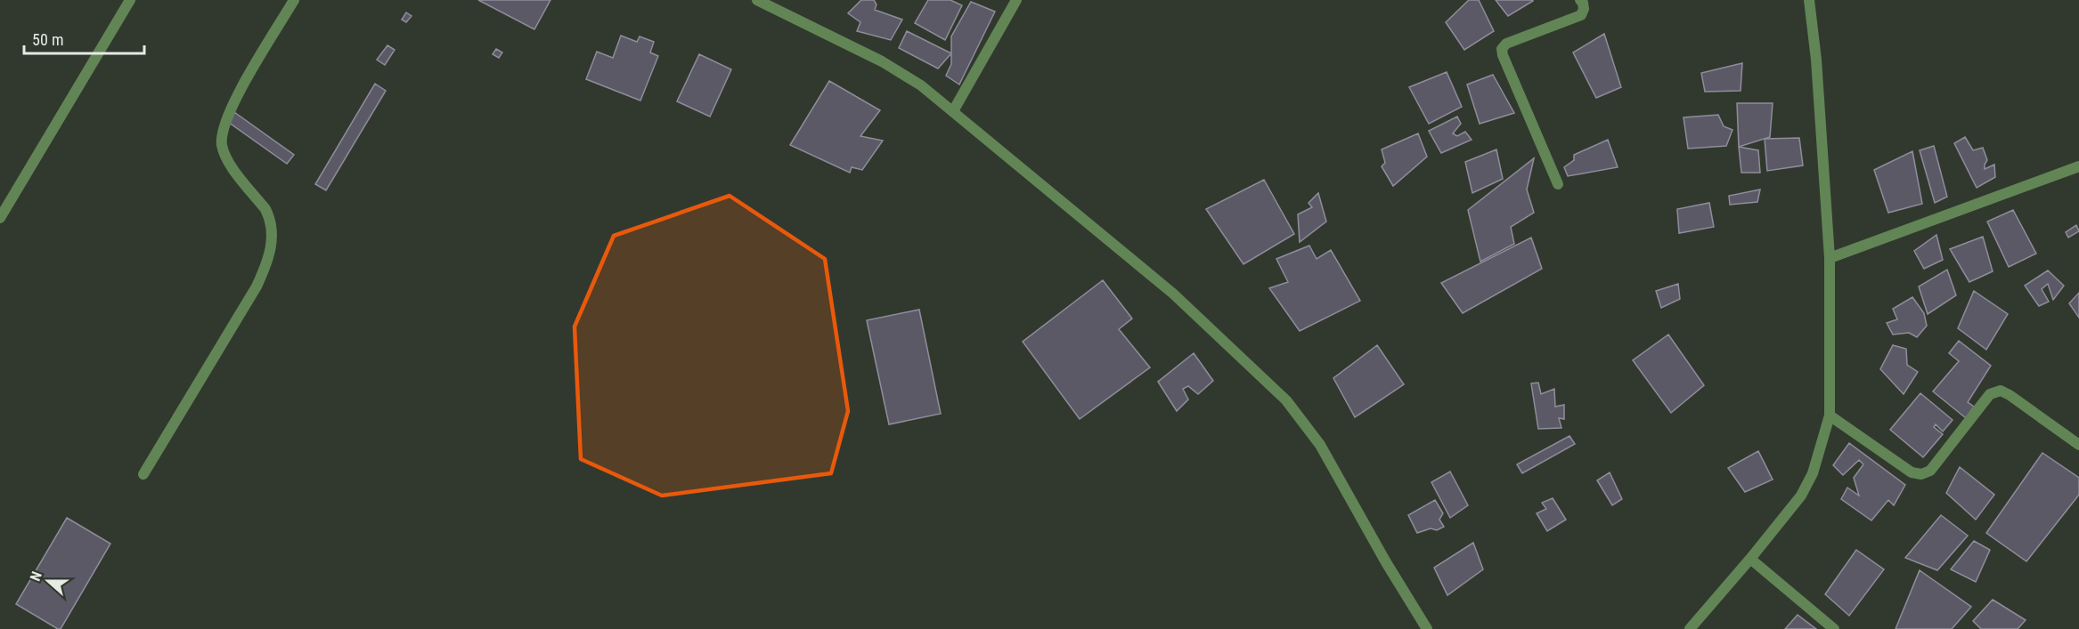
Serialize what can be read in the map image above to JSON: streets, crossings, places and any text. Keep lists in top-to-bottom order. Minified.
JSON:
{"scale_bar":"50 m","north":"left"}
